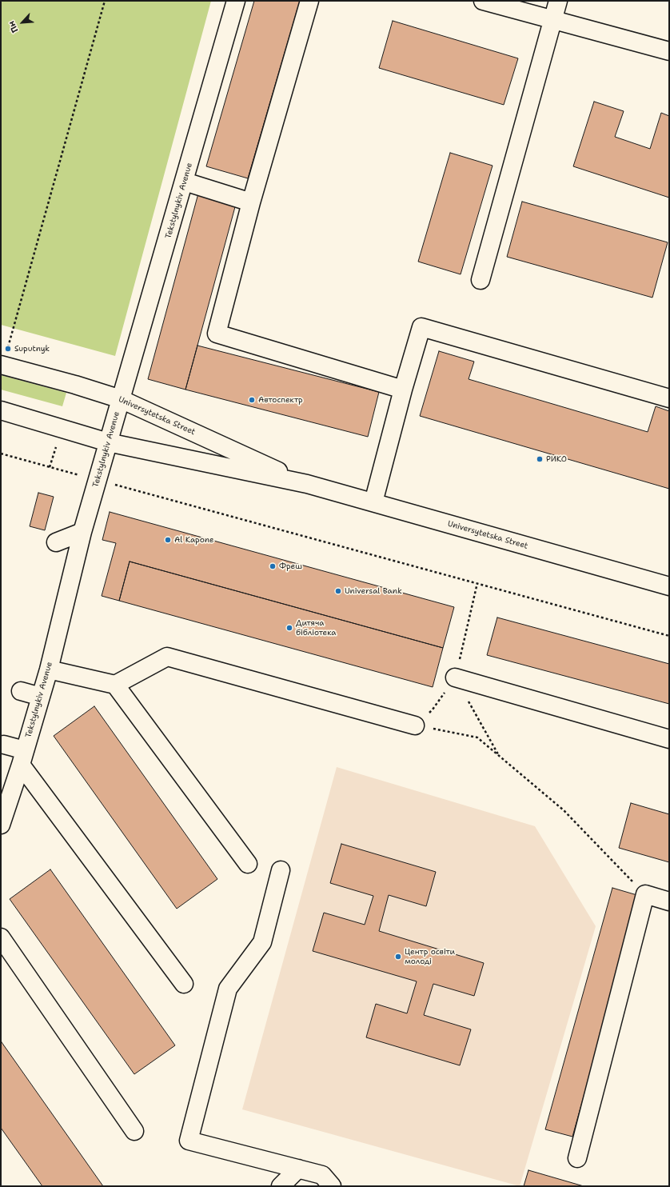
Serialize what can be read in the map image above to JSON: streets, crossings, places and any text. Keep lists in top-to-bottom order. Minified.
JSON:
{"streets":{"street":["Tekstylnykiv Avenue","Universytetska Street"]},"crossings":[["Tekstylnykiv Avenue","Universytetska Street"]],"places":["Suputnyk","Автоспектр","РИКО","Al Kapone","Фреш","Universal Bank","Дитяча бібліотека","Центр освіти молоді"],"north":"bottom left"}
